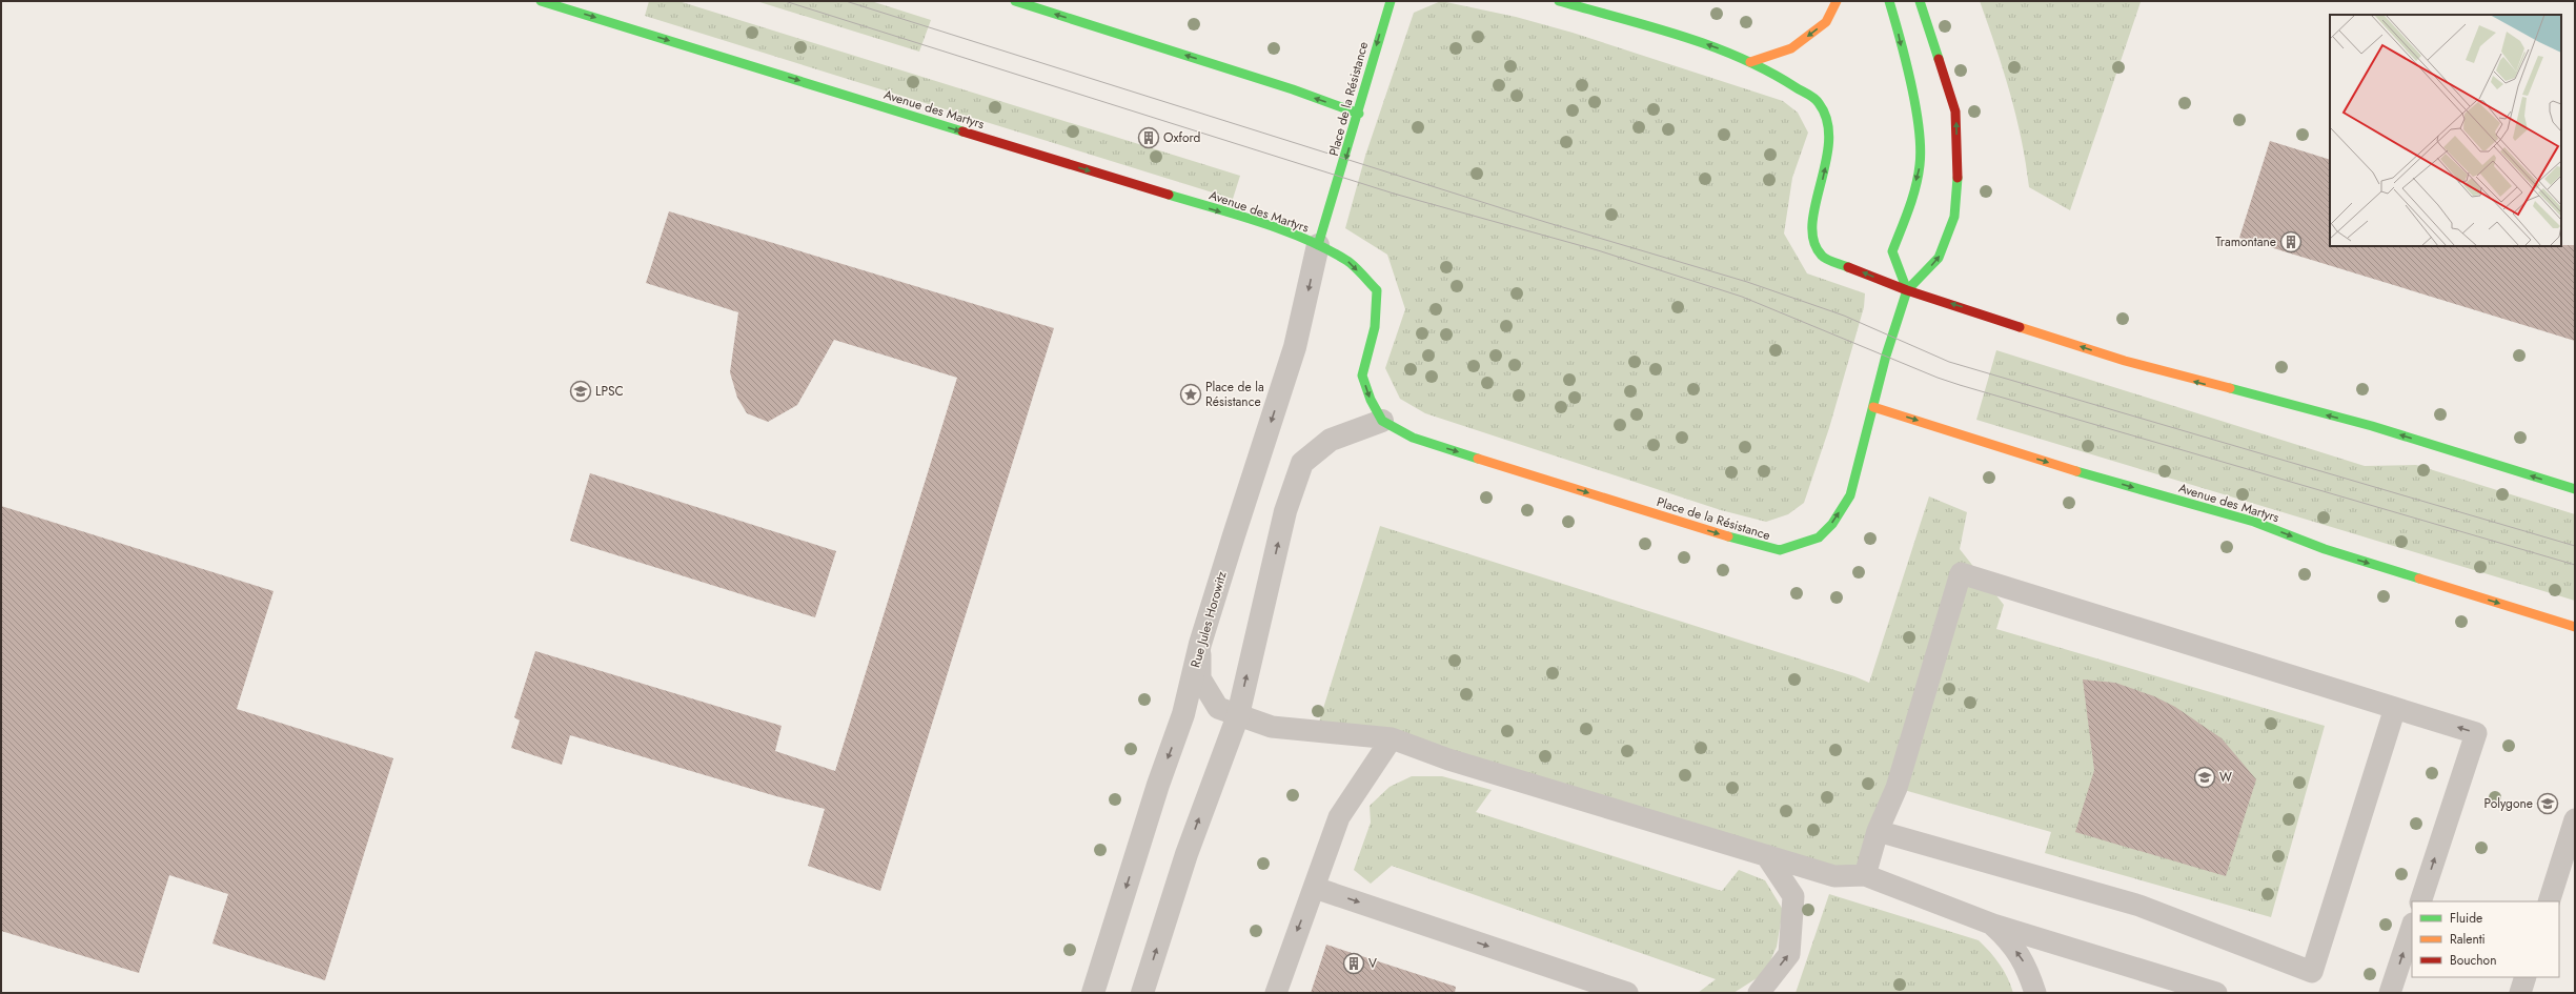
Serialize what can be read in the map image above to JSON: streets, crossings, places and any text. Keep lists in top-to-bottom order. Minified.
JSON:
{"streets":{"main road":["Place de la Résistance","Avenue des Martyrs"],"street":["Rue Jules Horowitz"]},"crossings":[["Place de la Résistance","Avenue des Martyrs"],["Place de la Résistance","Rue Jules Horowitz"],["Avenue des Martyrs","Rue Jules Horowitz"]],"one_way":["Avenue des Martyrs"],"places":{"building":["Oxford","Tramontane","V"],"school or university":["LPSC","W","Polygone"],"place":["Place de la Résistance"]},"legend":["Fluide","Ralenti","Bouchon"]}
